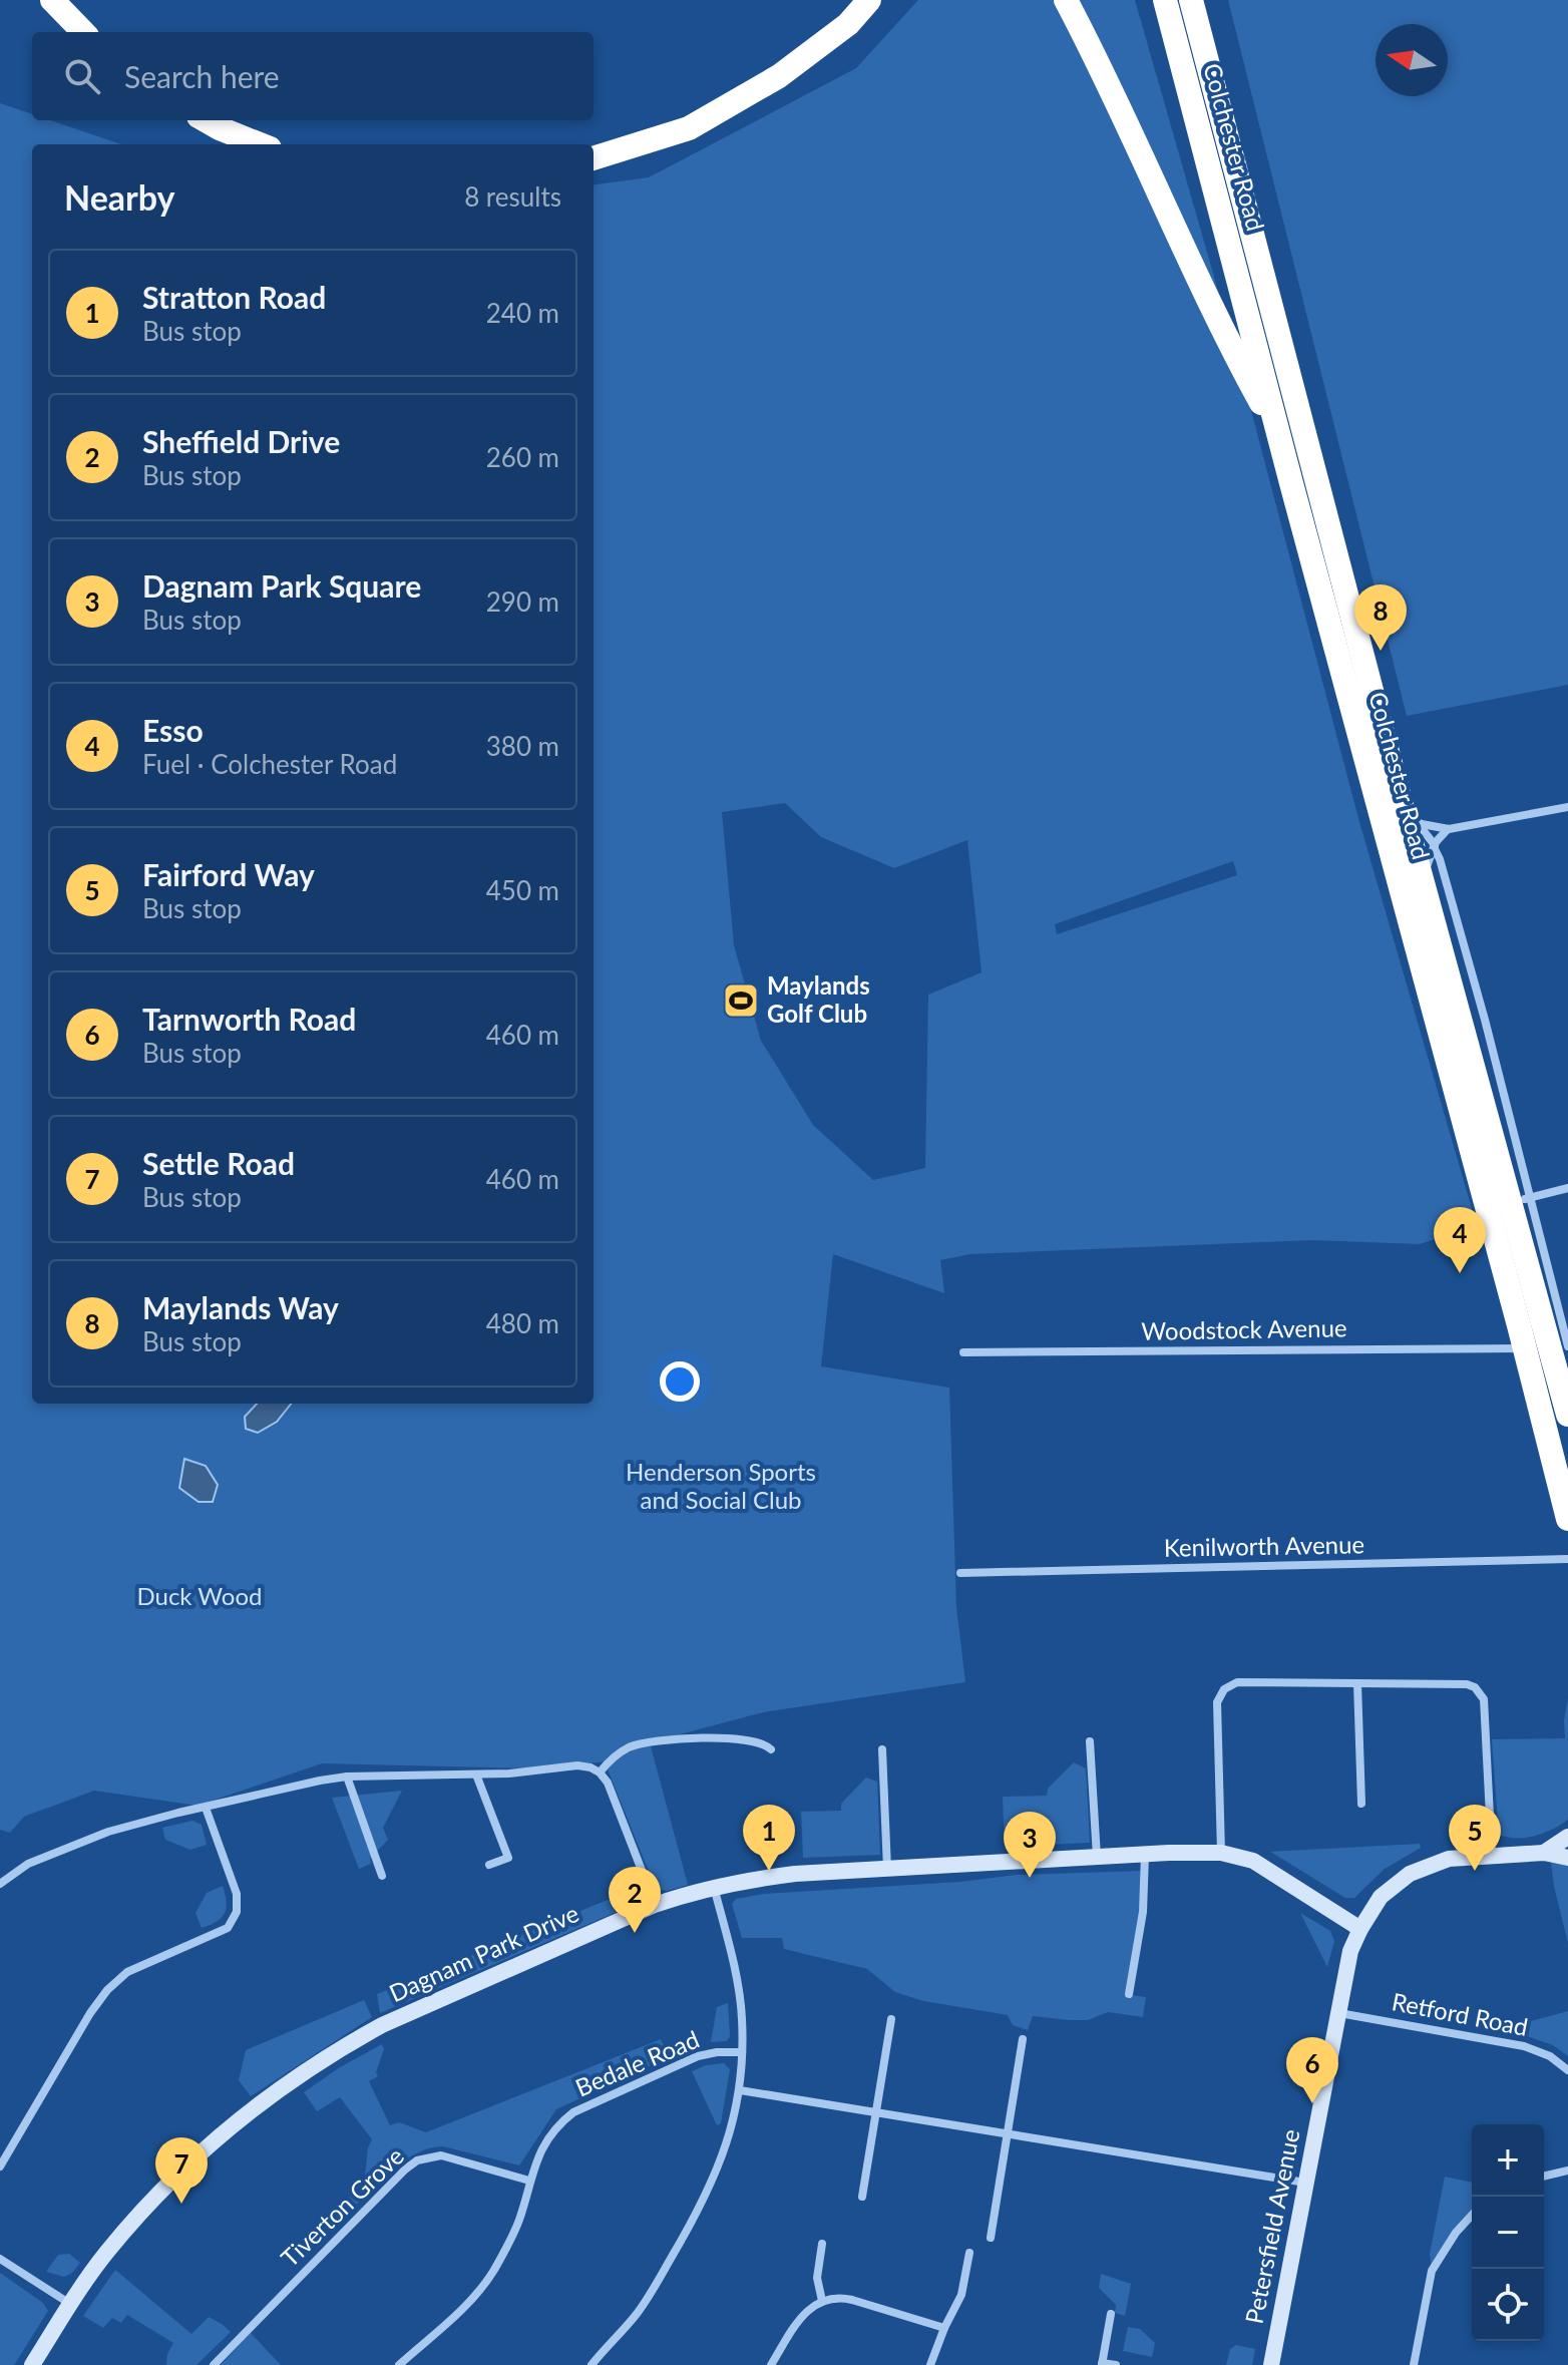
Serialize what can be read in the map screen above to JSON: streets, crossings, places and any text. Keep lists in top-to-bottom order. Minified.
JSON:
{"streets":{"highway":["Colchester Road"],"street":["Woodstock Avenue","Kenilworth Avenue","Dagnam Park Drive","Retford Road","Bedale Road","Tiverton Grove","Petersfield Avenue"]},"crossings":[["Colchester Road","Woodstock Avenue"],["Dagnam Park Drive","Petersfield Avenue"],["Retford Road","Petersfield Avenue"],["Bedale Road","Tiverton Grove"]],"parks":["Henderson Sports and Social Club","Duck Wood"],"places":{"sports":["Maylands Golf Club"]},"north":"left","page":{"search":"Search here","heading":["Nearby","8 results"],"list":[{"mark":"1","name":"Stratton Road","note":"Bus stop","value":"240 m"},{"mark":"2","name":"Sheffield Drive","note":"Bus stop","value":"260 m"},{"mark":"3","name":"Dagnam Park Square","note":"Bus stop","value":"290 m"},{"mark":"4","name":"Esso","note":"Fuel · Colchester Road","value":"380 m"},{"mark":"5","name":"Fairford Way","note":"Bus stop","value":"450 m"},{"mark":"6","name":"Tarnworth Road","note":"Bus stop","value":"460 m"},{"mark":"7","name":"Settle Road","note":"Bus stop","value":"460 m"},{"mark":"8","name":"Maylands Way","note":"Bus stop","value":"480 m"}],"pins":["8","4","1","5","3","2","6","7"],"map_buttons":["+","−"]}}
